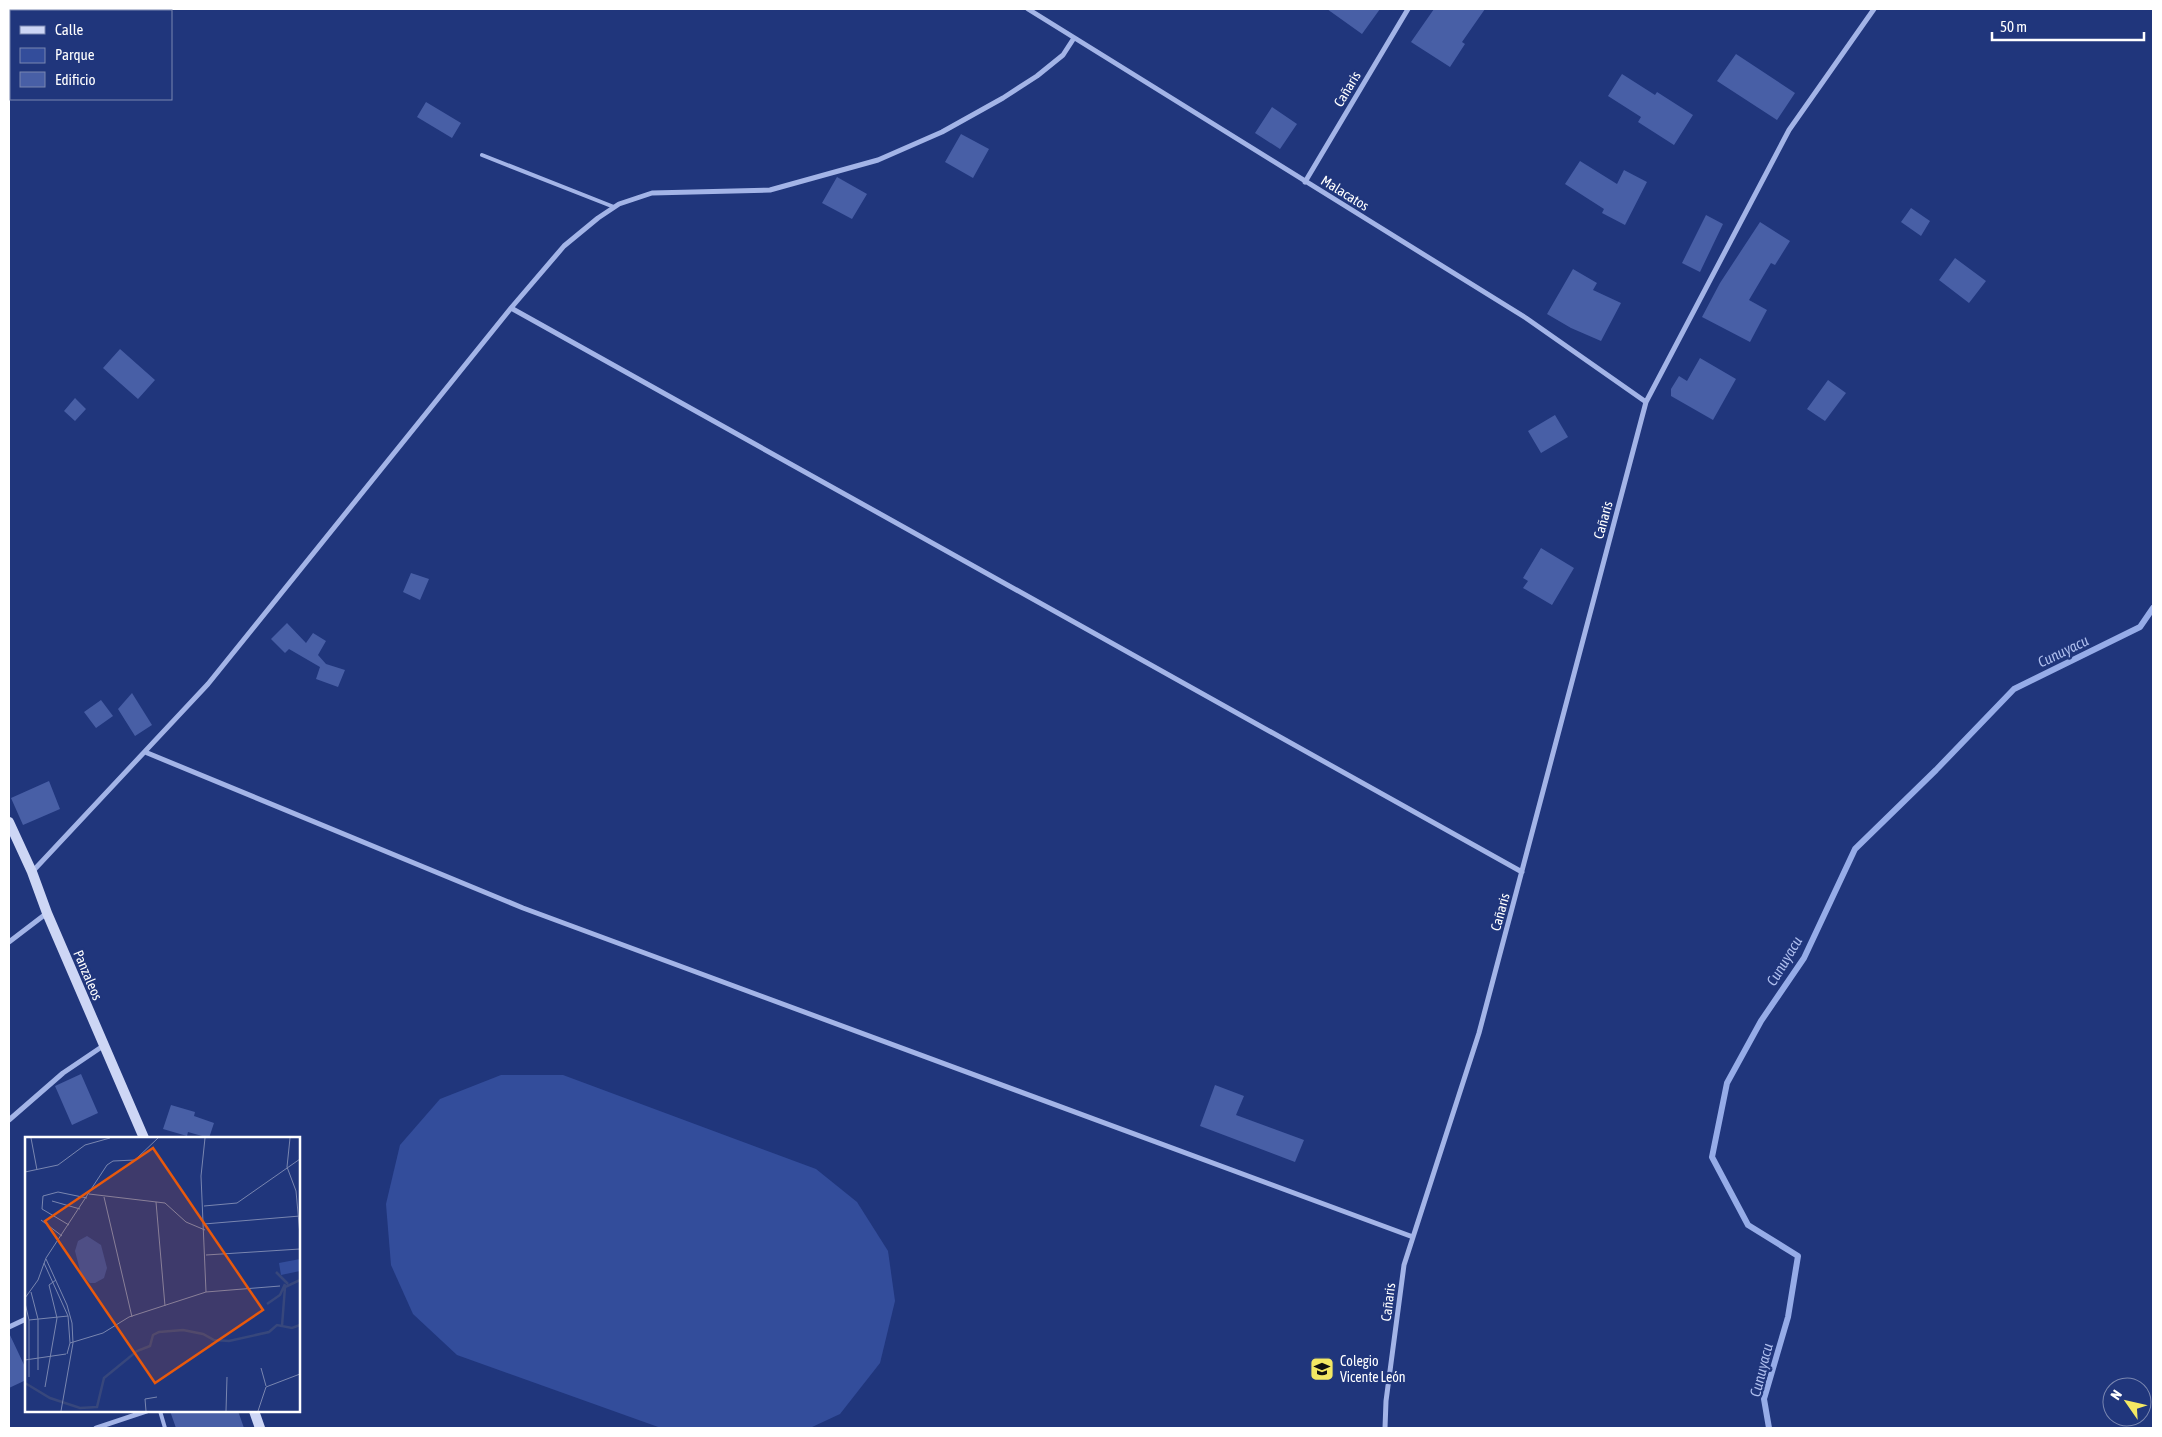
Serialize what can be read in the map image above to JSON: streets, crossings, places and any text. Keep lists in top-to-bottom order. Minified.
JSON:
{"streets":{"street":["Cañaris","Malacatos","Panzaleos"]},"crossings":[["Cañaris","Malacatos"]],"water":["Cunuyacu"],"places":{"school or university":["Colegio Vicente León"]},"legend":["Calle","Parque","Edificio"],"scale_bar":"50 m","north":"top left"}
